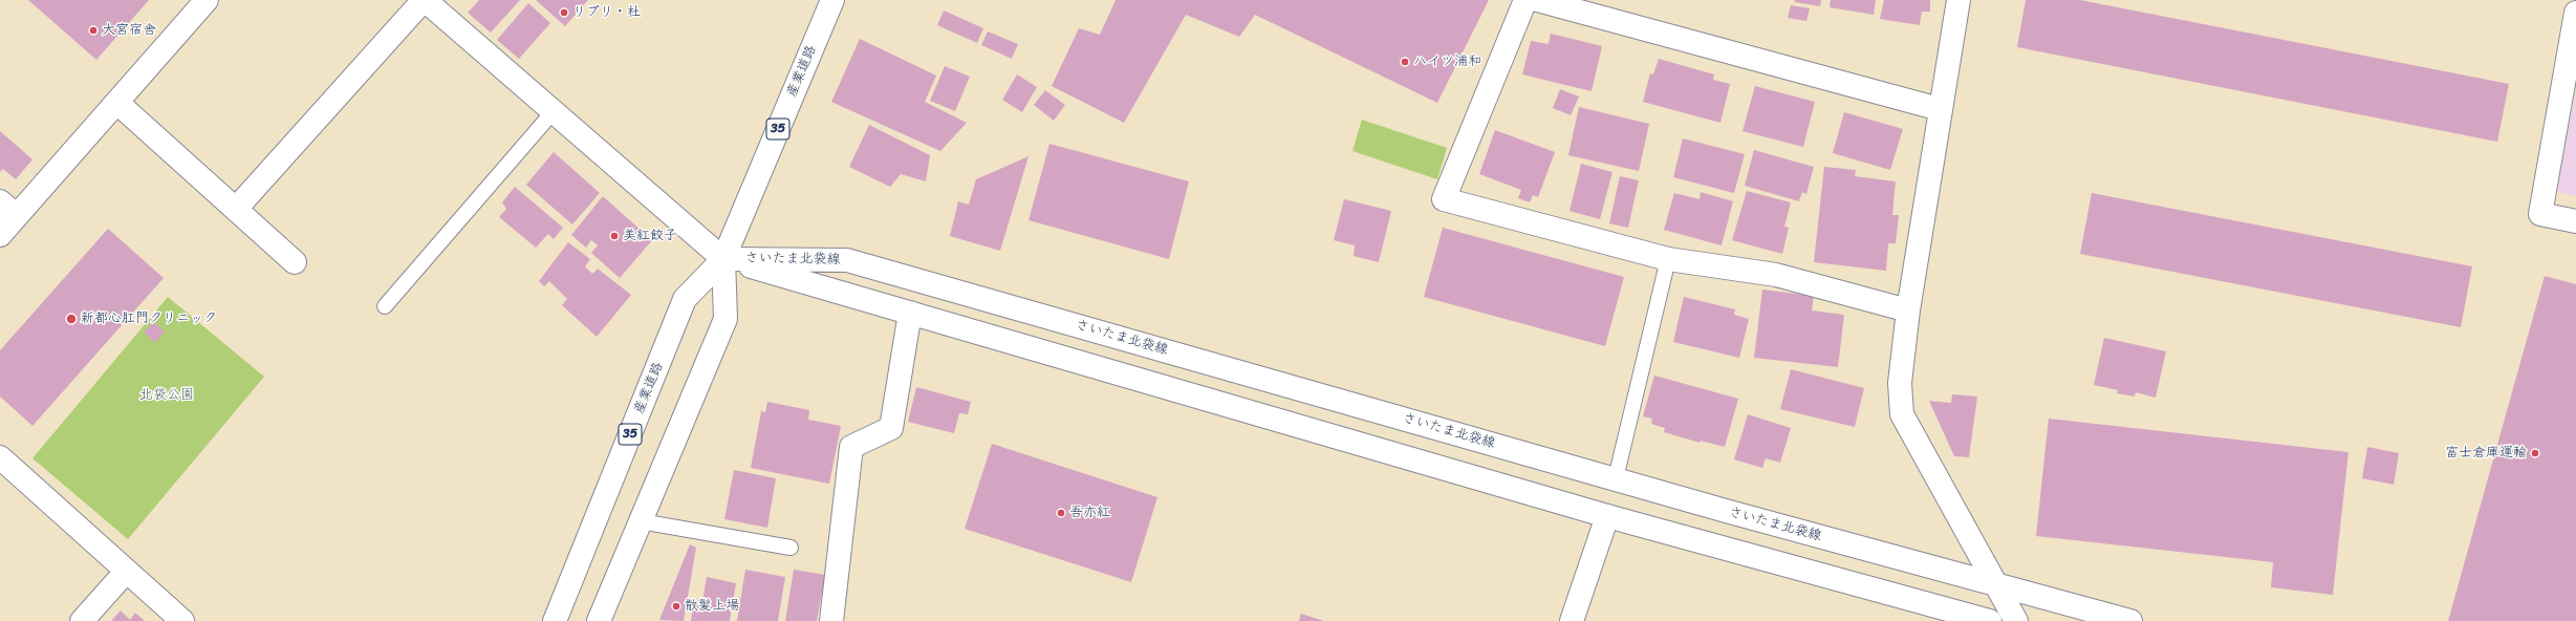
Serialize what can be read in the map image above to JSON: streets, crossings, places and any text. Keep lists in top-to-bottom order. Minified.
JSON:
{"streets":{"street":["産業道路","35","さいたま北袋線"]},"crossings":[["産業道路","さいたま北袋線"]],"parks":["北袋公園"],"places":["リブリ・杜","大宮宿舎","ハイツ浦和","美紅餃子","新都心肛門クリニック","富士倉庫運輸","吾亦紅","散髪上場"]}
